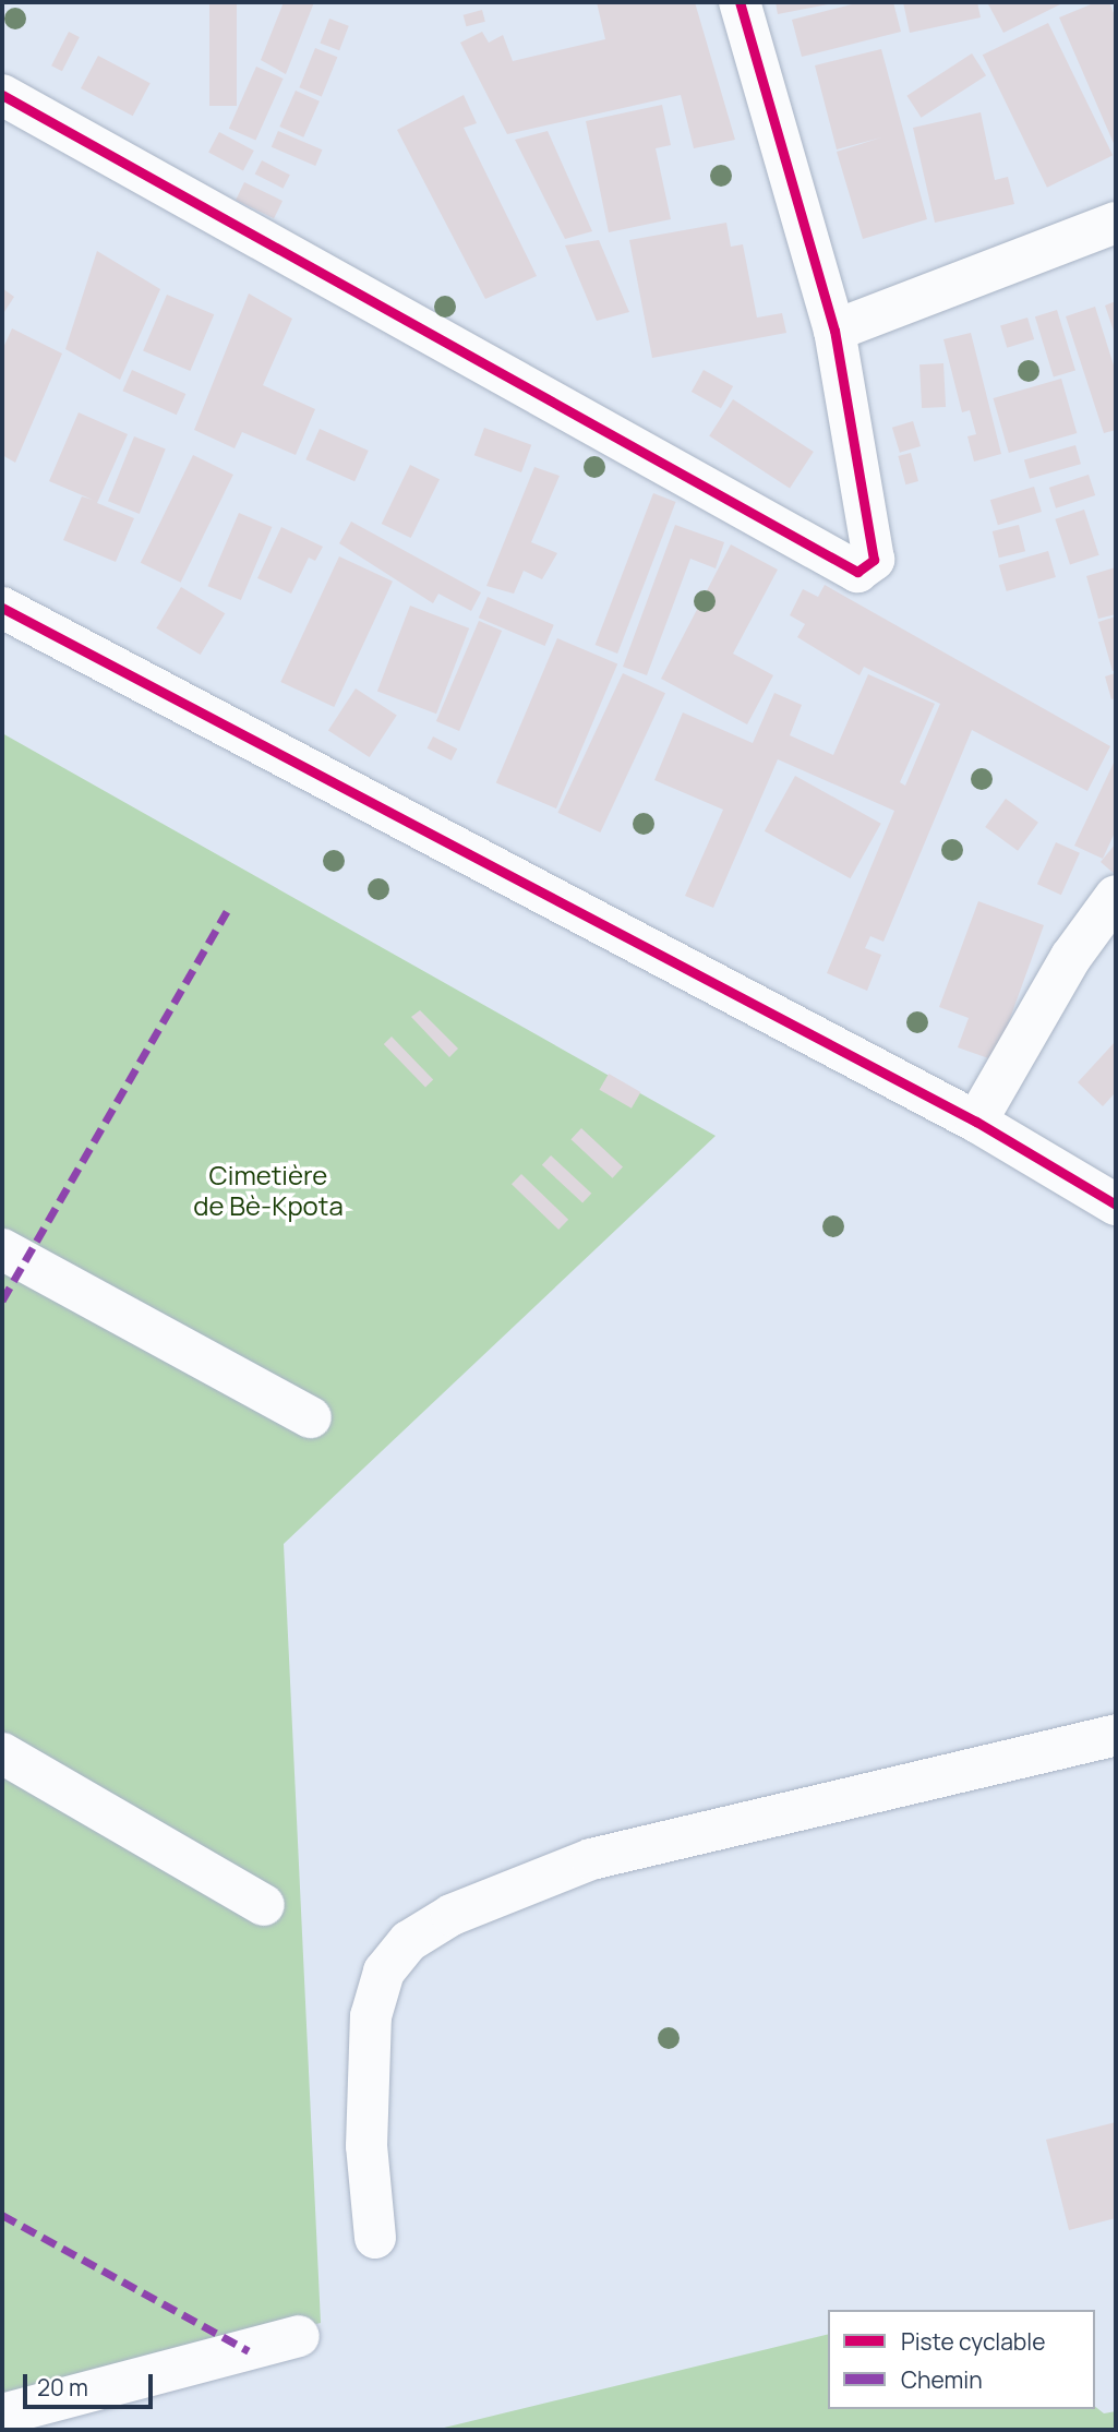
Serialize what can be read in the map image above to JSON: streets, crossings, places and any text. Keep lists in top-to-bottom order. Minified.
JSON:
{"parks":["Cimetière de Bè-Kpota"],"legend":["Piste cyclable","Chemin"],"scale_bar":"20 m"}
